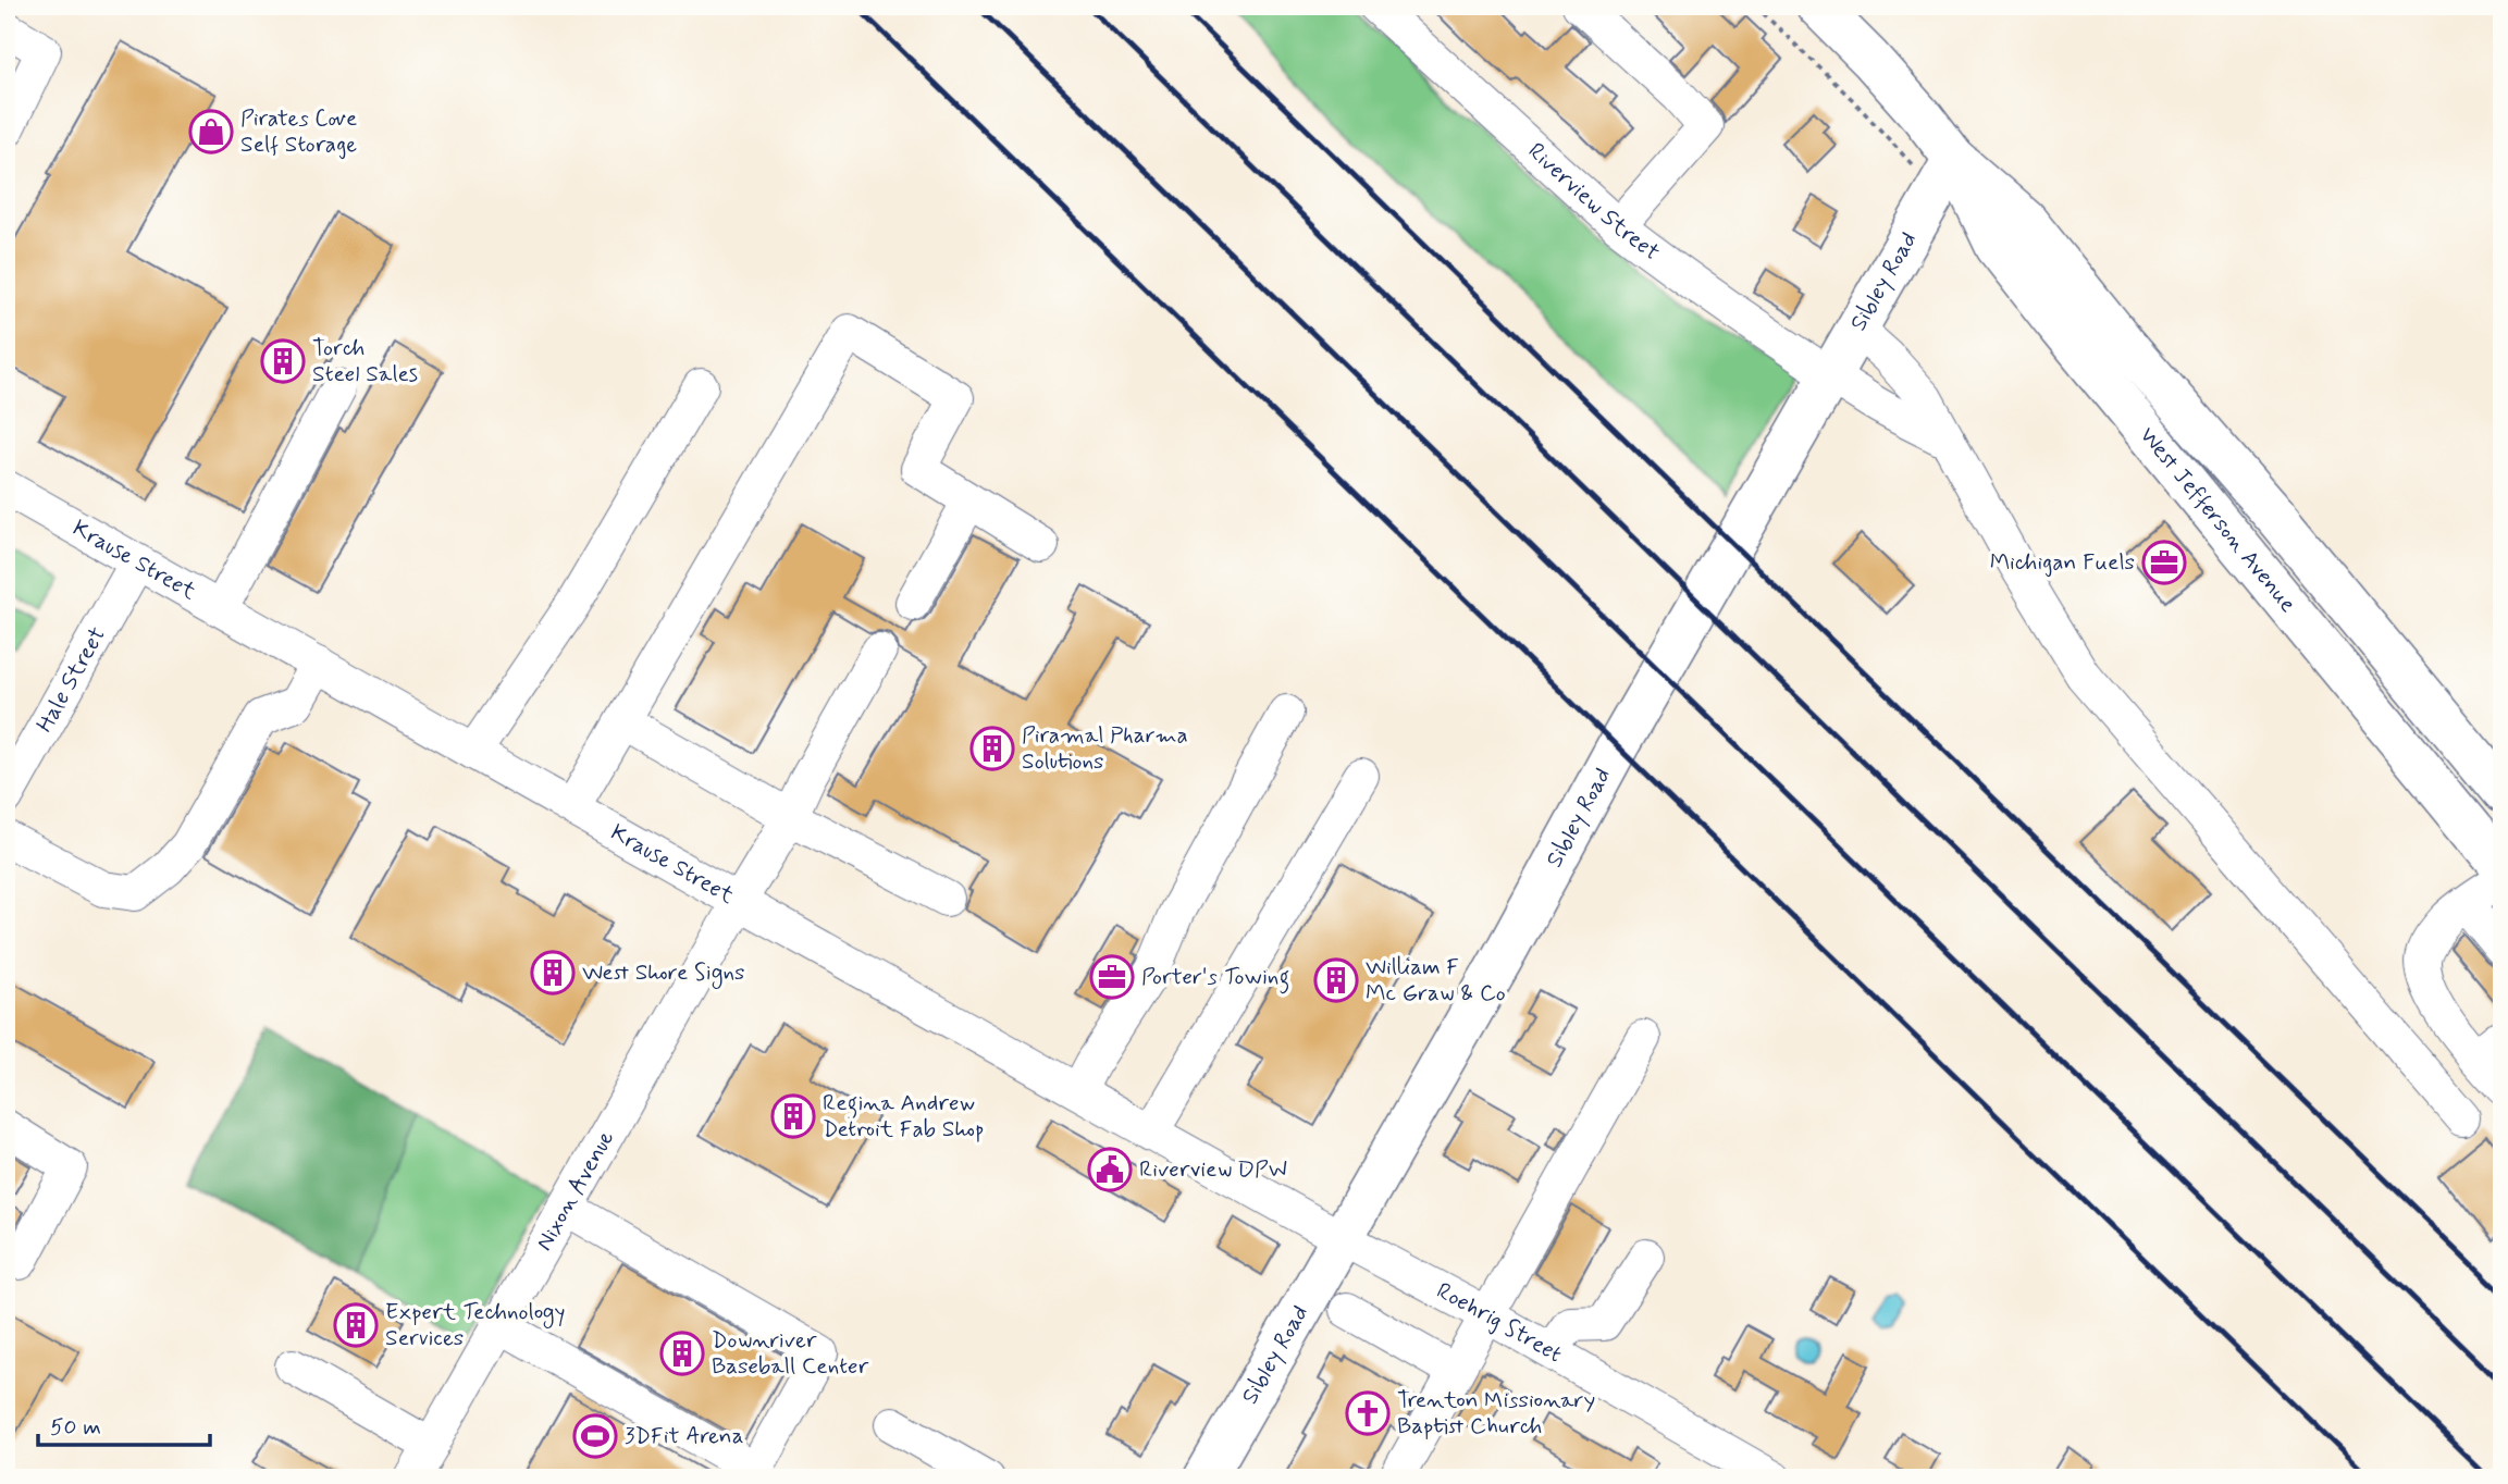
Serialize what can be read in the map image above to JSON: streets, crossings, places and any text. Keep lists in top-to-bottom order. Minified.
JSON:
{"streets":{"main road":["Sibley Road","West Jefferson Avenue"],"street":["Riverview Street","Krause Street","Hale Street","Nixon Avenue","Roehrig Street"]},"crossings":[["Riverview Street","Sibley Road"],["Sibley Road","West Jefferson Avenue"],["Sibley Road","Krause Street"],["Sibley Road","Roehrig Street"],["Krause Street","Hale Street"],["Krause Street","Nixon Avenue"],["Krause Street","Roehrig Street"]],"places":{"shop":["Pirates Cove Self Storage"],"building":["Torch Steel Sales","Piramal Pharma Solutions","West Shore Signs","William F Mc Graw & Co","Regina Andrew Detroit Fab Shop","Expert Technology Services","Downriver Baseball Center"],"office":["Michigan Fuels","Porter's Towing"],"public building":["Riverview DPW"],"church":["Trenton Missionary Baptist Church"],"sports":["3DFit Arena"]},"scale_bar":"50 m"}
